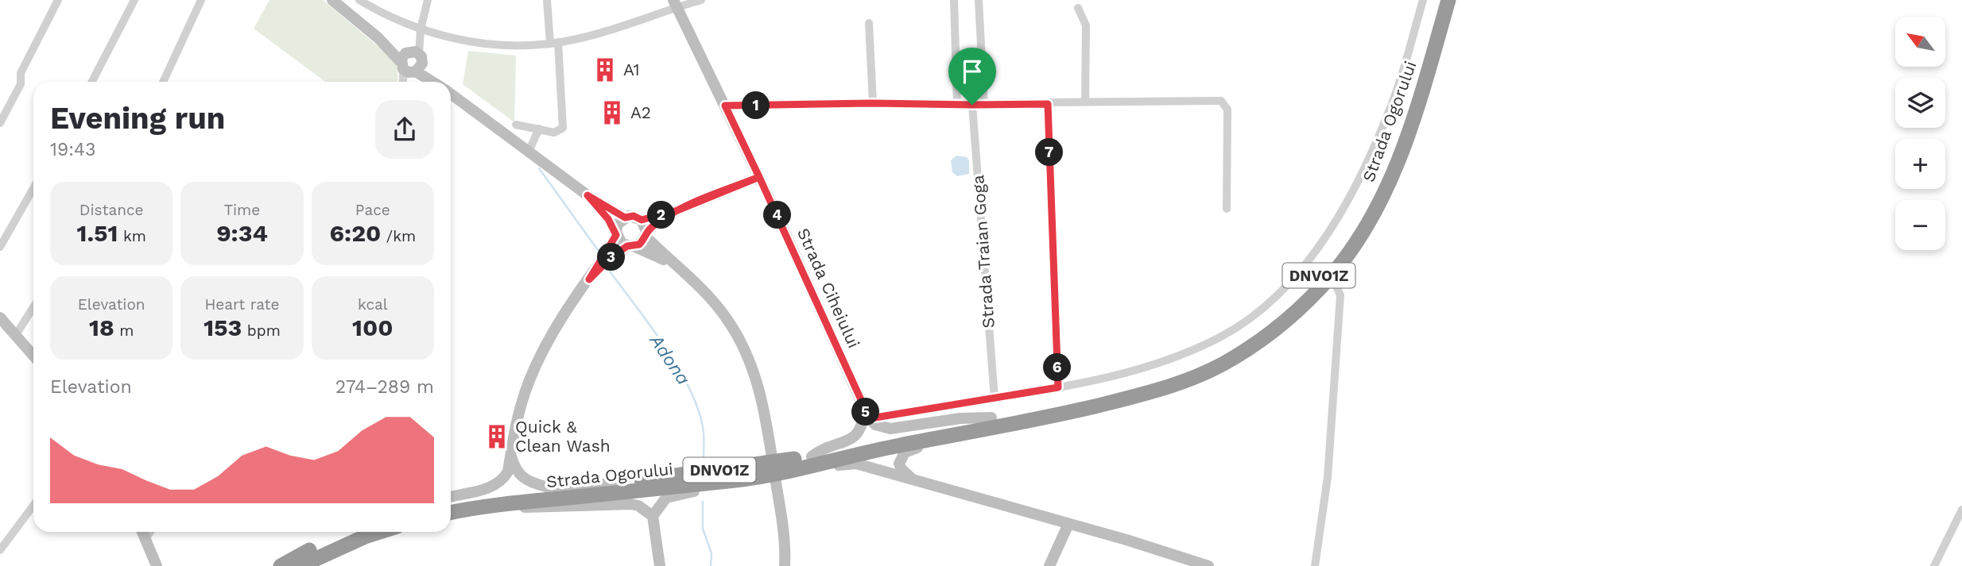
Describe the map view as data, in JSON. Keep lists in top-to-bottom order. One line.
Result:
{"streets":{"highway":["Strada Ogorului","DNVO1Z"],"street":["Strada Traian Goga","Strada Ciheiului"]},"crossings":[["Strada Ogorului","Strada Ciheiului"]],"water":["Adona"],"places":{"building":["A1","A2","Quick & Clean Wash"]},"north":"top left","page":{"map_buttons":["+","−"],"heading":["Evening run","19:43"],"pins":["1","7","2","4","3","6","5"],"stats":[["Distance","1.51 km"],["Time","9:34"],["Pace","6:20 /km"],["Elevation","18 m"],["Heart rate","153 bpm"],["kcal","100"]],"chart":["Elevation","274–289 m"]}}
